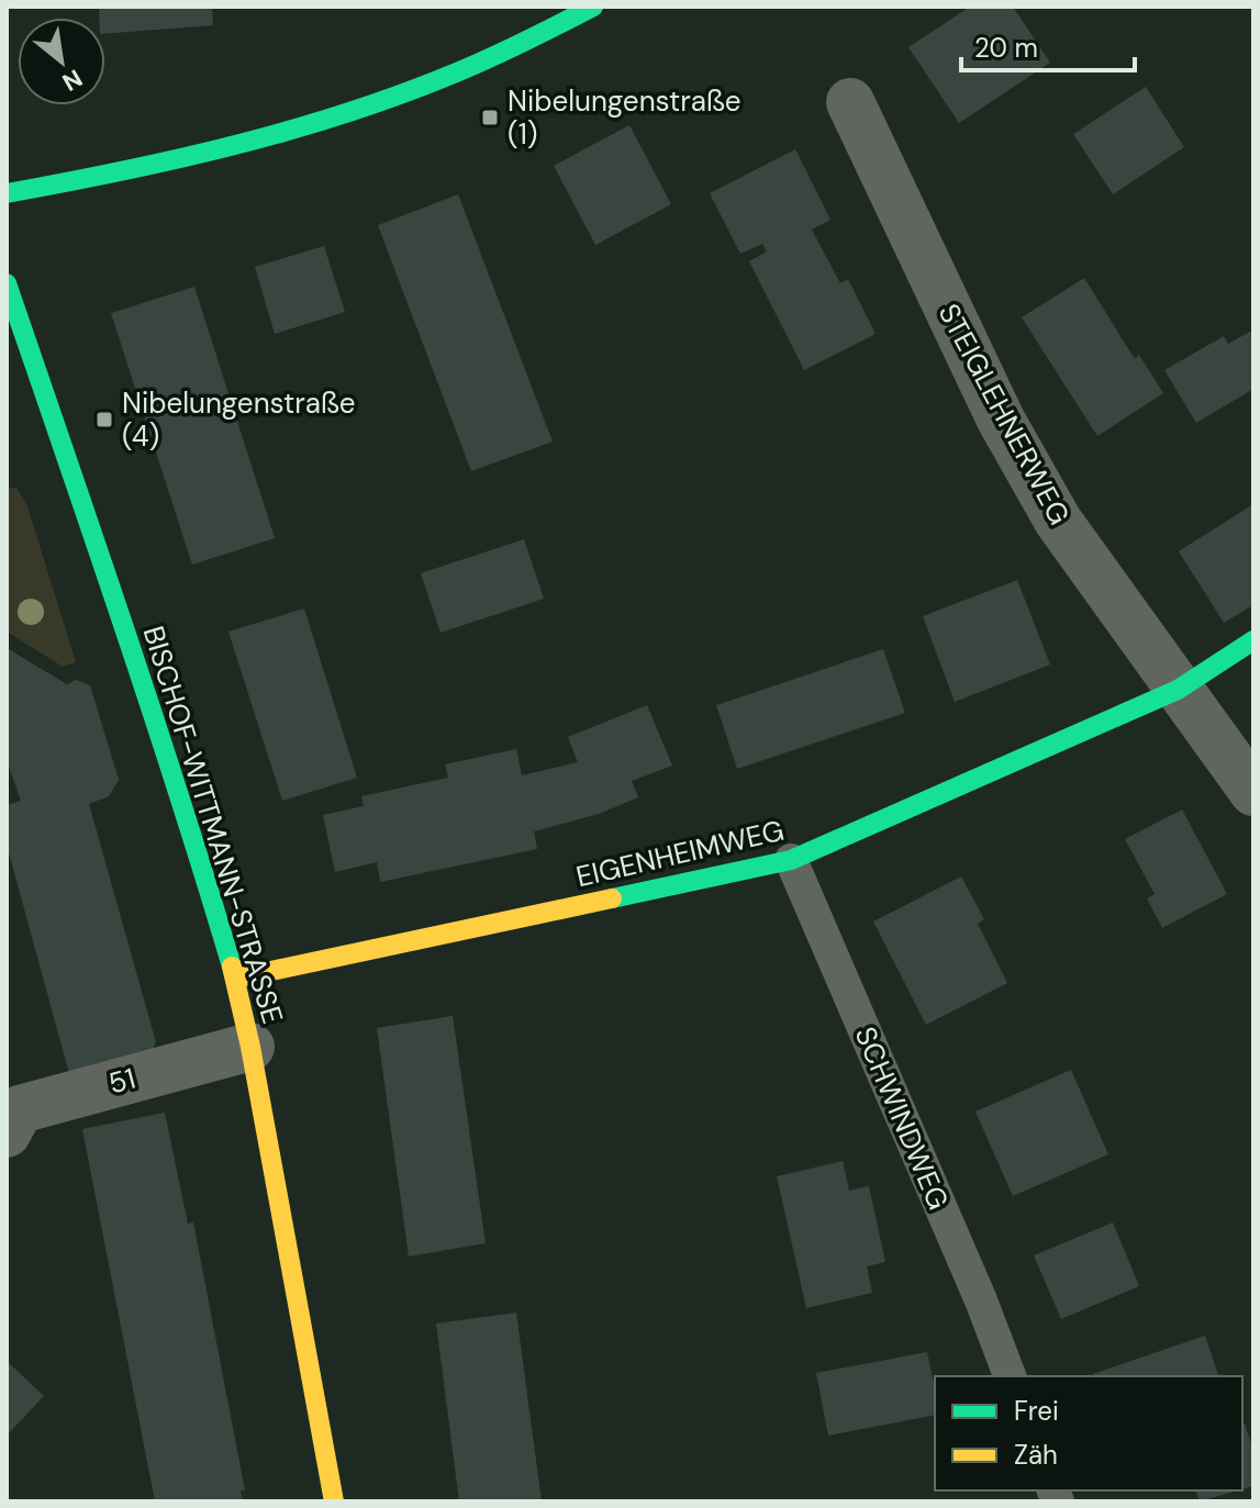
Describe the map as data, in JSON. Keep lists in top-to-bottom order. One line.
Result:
{"streets":{"street":["STEIGLEHNERWEG","BISCHOF-WITTMANN-STRASSE","EIGENHEIMWEG","51"],"lane":["SCHWINDWEG"]},"crossings":[["STEIGLEHNERWEG","EIGENHEIMWEG"],["BISCHOF-WITTMANN-STRASSE","EIGENHEIMWEG"],["BISCHOF-WITTMANN-STRASSE","51"],["EIGENHEIMWEG","SCHWINDWEG"]],"places":{"transit":["Nibelungenstraße (1)","Nibelungenstraße (4)"]},"legend":["Frei","Zäh"],"scale_bar":"20 m","north":"bottom right"}
